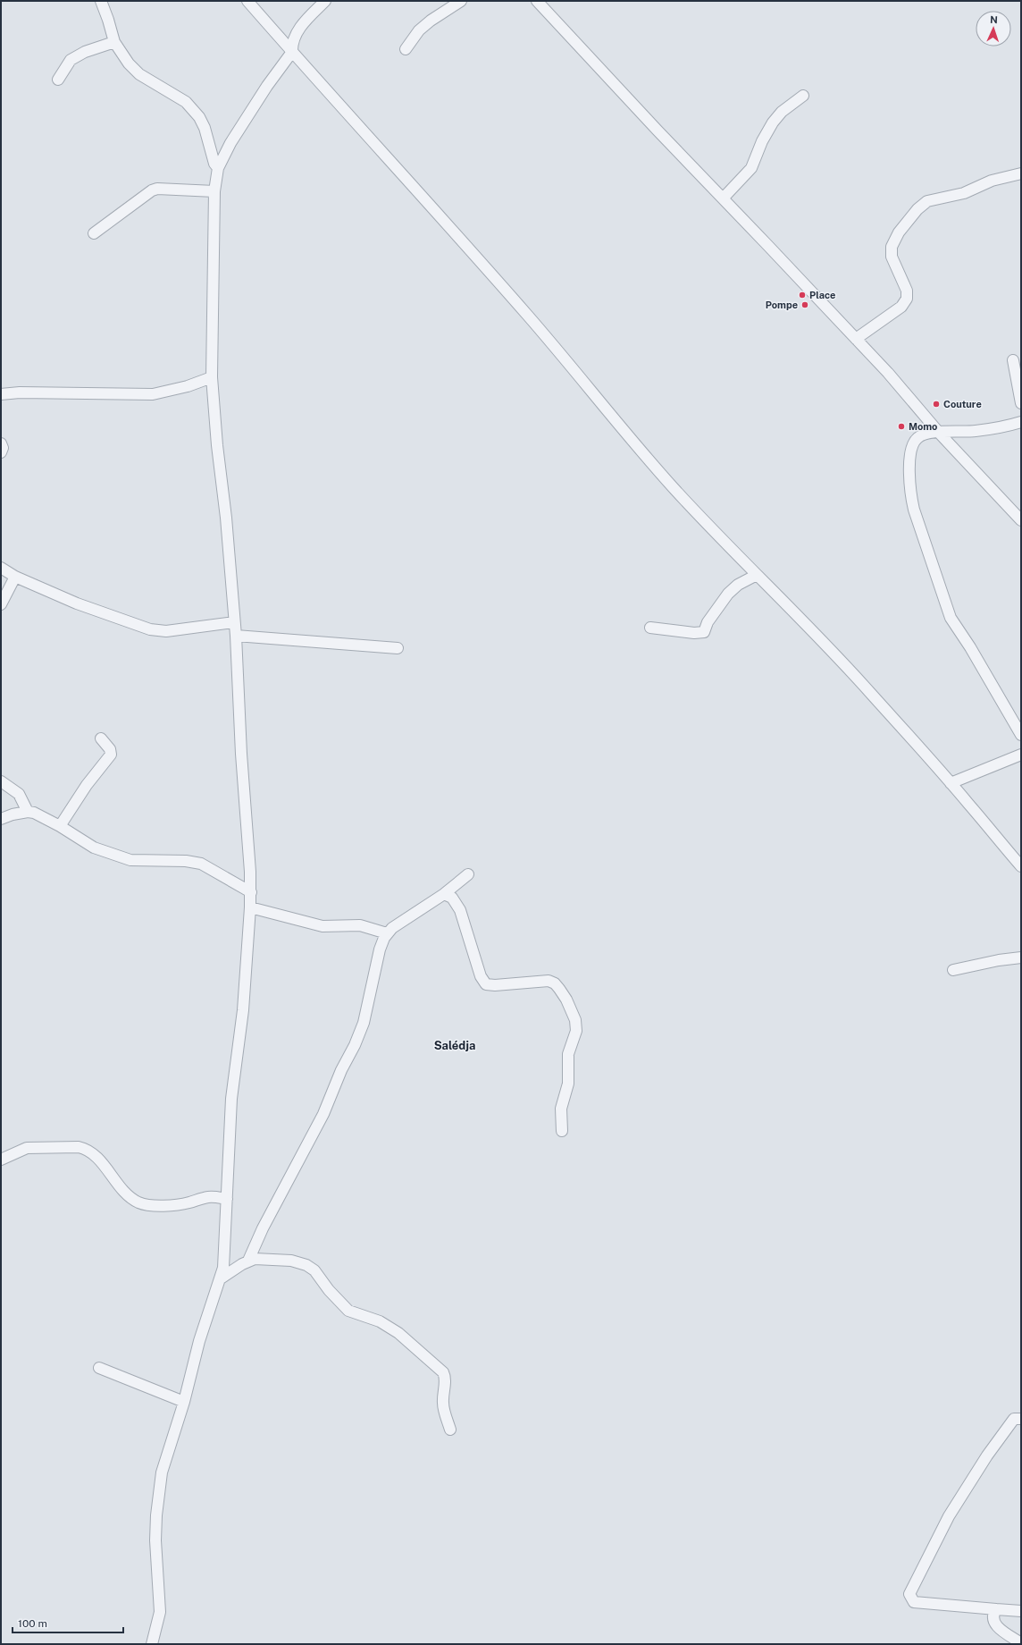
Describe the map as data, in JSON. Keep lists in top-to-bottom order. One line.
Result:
{"districts":["Salédja"],"places":["Place","Pompe","Couture","Momo"],"scale_bar":"100 m","north":"top"}
